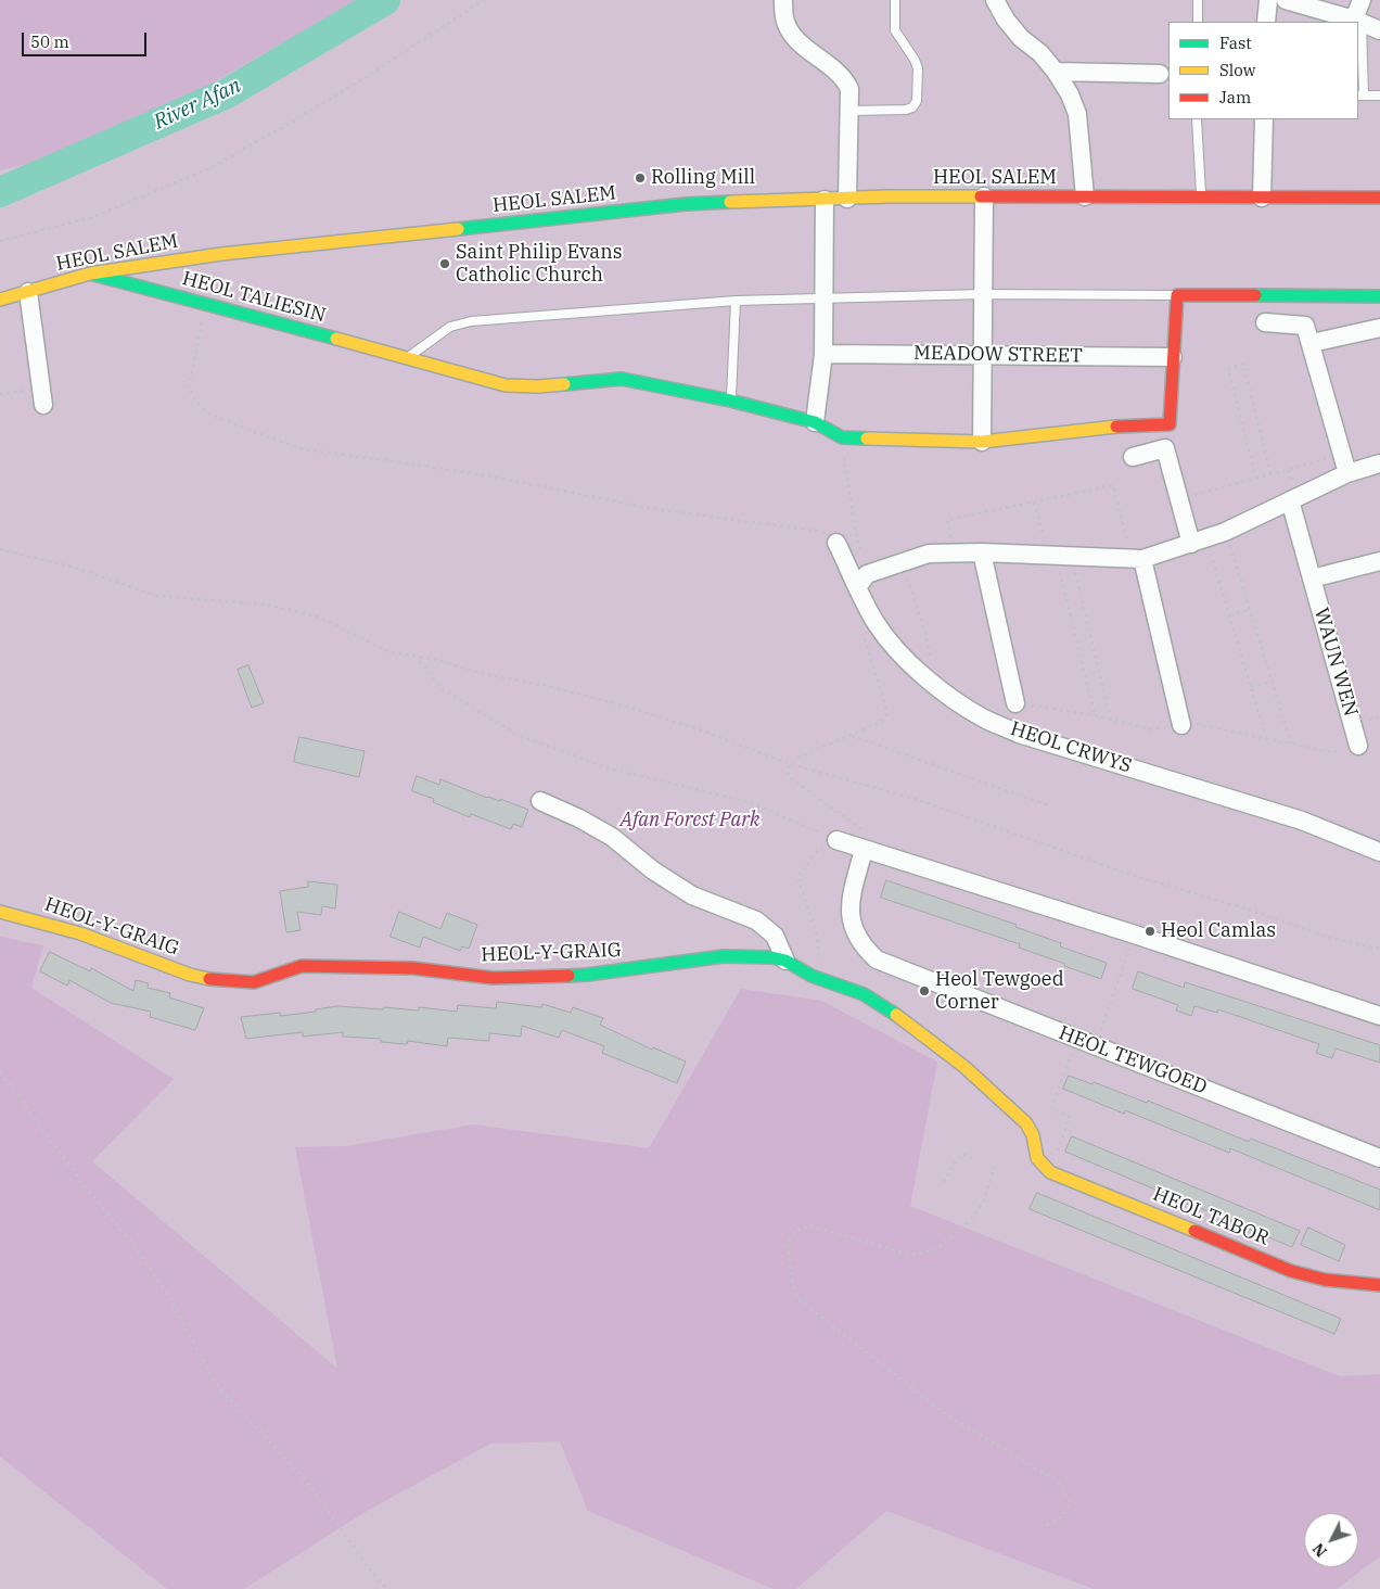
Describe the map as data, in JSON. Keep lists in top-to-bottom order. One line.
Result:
{"streets":{"street":["HEOL SALEM","HEOL TALIESIN","MEADOW STREET","WAUN WEN","HEOL CRWYS","HEOL-Y-GRAIG","HEOL TEWGOED","HEOL TABOR"]},"crossings":[["HEOL SALEM","HEOL TALIESIN"],["HEOL-Y-GRAIG","HEOL TABOR"]],"water":["River Afan"],"parks":["Afan Forest Park"],"places":["Rolling Mill","Saint Philip Evans Catholic Church","Heol Camlas","Heol Tewgoed Corner"],"legend":["Fast","Slow","Jam"],"scale_bar":"50 m","north":"bottom left"}
